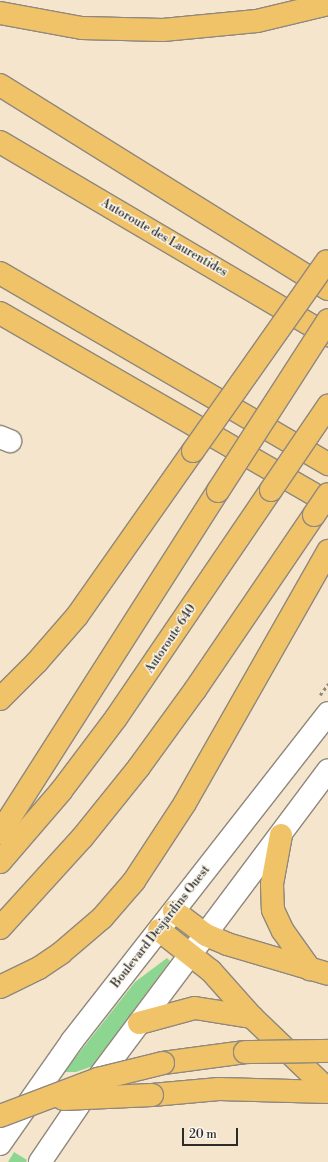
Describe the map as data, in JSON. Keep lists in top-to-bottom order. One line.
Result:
{"streets":{"highway":["Autoroute des Laurentides","Autoroute 640"],"street":["Boulevard Desjardins Ouest"]},"scale_bar":"20 m"}
